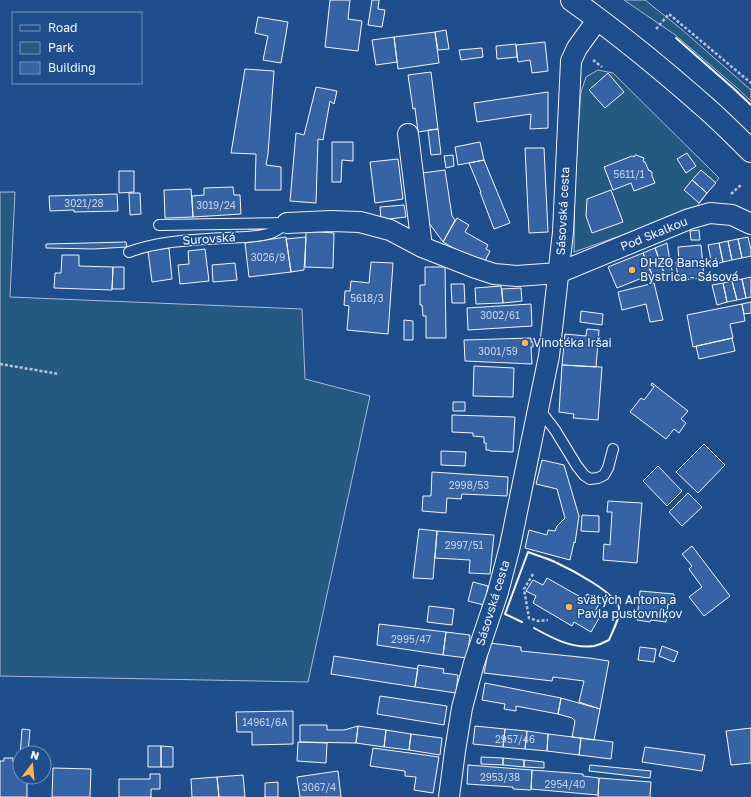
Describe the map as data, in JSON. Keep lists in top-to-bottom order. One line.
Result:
{"streets":{"street":["Sásovská cesta","Pod Skalkou","Surovská"]},"crossings":[["Sásovská cesta","Pod Skalkou"],["Sásovská cesta","Surovská"],["Pod Skalkou","Surovská"]],"places":["DHZO Banská Bystrica - Sásová","Vinotéka Iršai","svätých Antona a Pavla pustovníkov"],"house_numbers":["5611/1","3021/28","3019/24","3026/9","5618/3","3002/61","3001/59","2998/53","2997/51","2995/47","14961/6A","2957/46","2953/38","2954/40","3067/4"],"legend":["Road","Park","Building"],"north":"top"}
